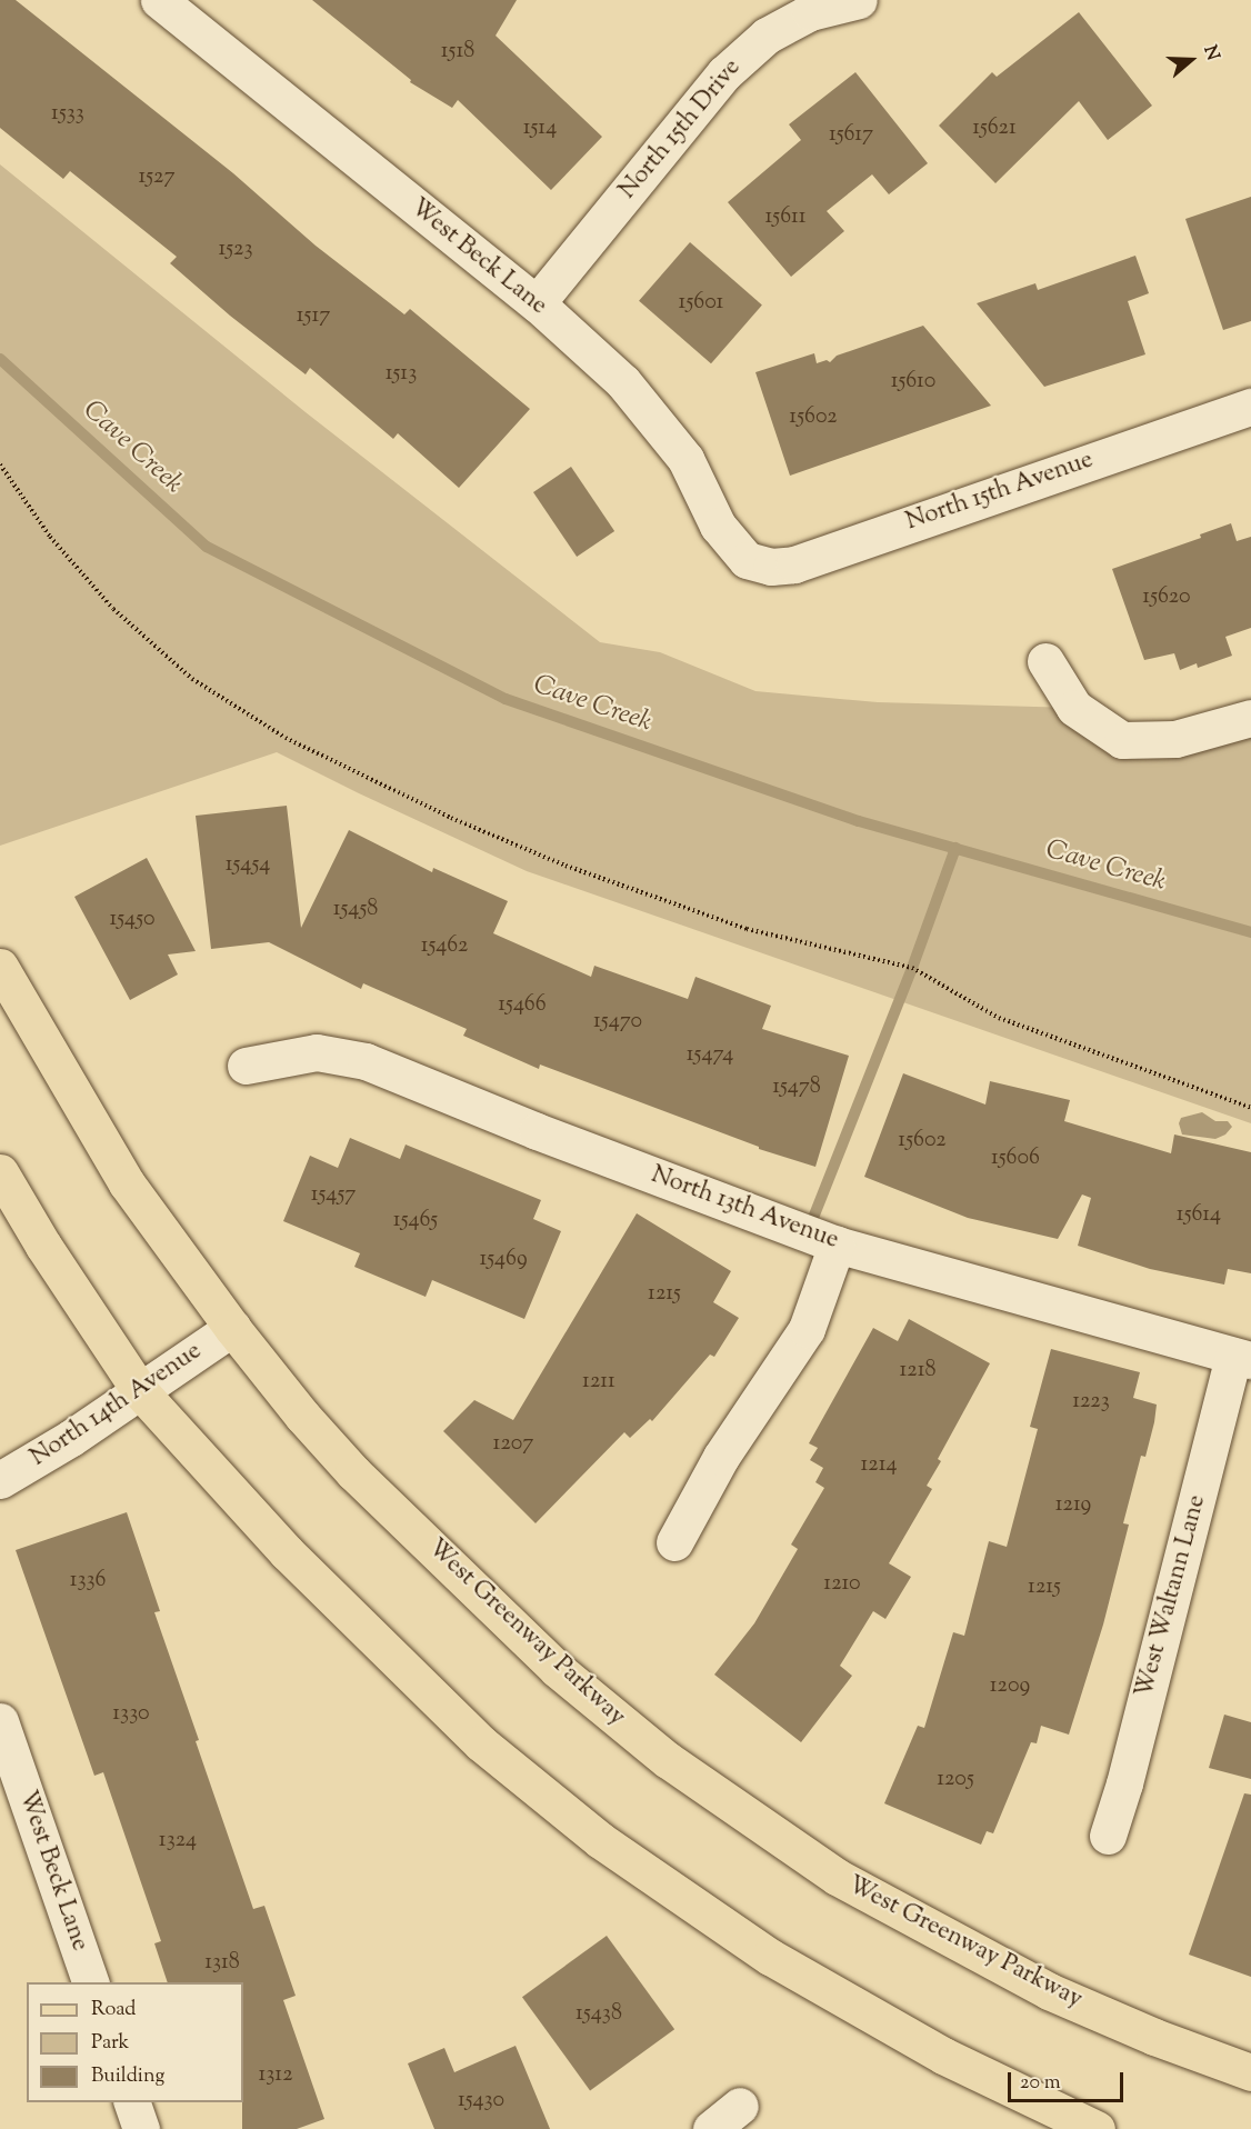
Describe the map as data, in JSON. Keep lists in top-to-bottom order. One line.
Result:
{"streets":{"main road":["West Greenway Parkway"],"street":["North 15th Drive","West Beck Lane","North 15th Avenue","North 13th Avenue","North 14th Avenue","West Waltann Lane"]},"crossings":[["North 15th Drive","West Beck Lane"],["West Beck Lane","North 15th Avenue"],["North 13th Avenue","West Waltann Lane"],["North 14th Avenue","West Greenway Parkway"]],"water":["Cave Creek"],"house_numbers":["1518","1533","1514","15621","15617","1527","15611","1523","15601","1517","1513","15610","15602","15620","15454","15458","15450","15462","15466","15470","15474","15478","15602","15606","15457","15614","15465","15469","1215","1218","1211","1223","1207","1214","1219","1336","1210","1215","1209","1330","1205","1324","1318","15438","1312","15430"],"legend":["Road","Park","Building"],"scale_bar":"20 m","north":"right"}
